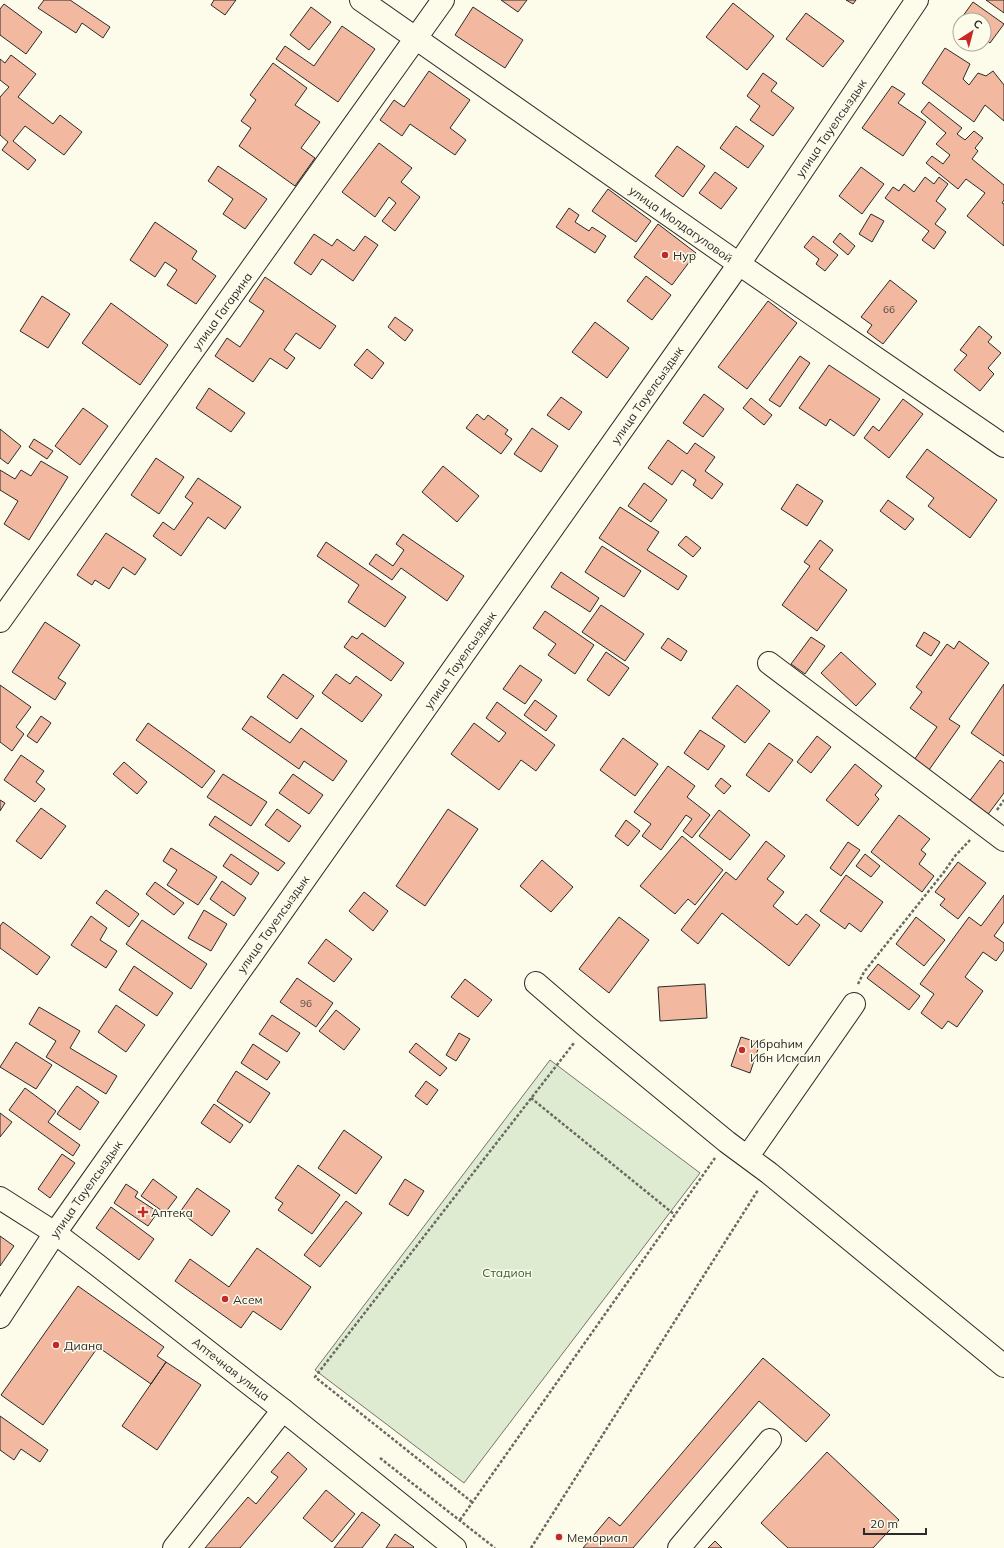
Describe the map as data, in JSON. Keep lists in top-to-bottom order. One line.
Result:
{"streets":{"street":["улица Тауелсыздык","улица Молдагуловой","улица Гагарина","Аптечная улица"]},"crossings":[["улица Тауелсыздык","улица Молдагуловой"],["улица Тауелсыздык","Аптечная улица"],["улица Молдагуловой","улица Гагарина"]],"parks":["Стадион"],"places":{"other":["Нур","Ибраһим Ибн Исмаил","Асем","Диана","Мемориал"],"health":["Аптека"]},"house_numbers":["66","96"],"scale_bar":"20 m","north":"top right"}
